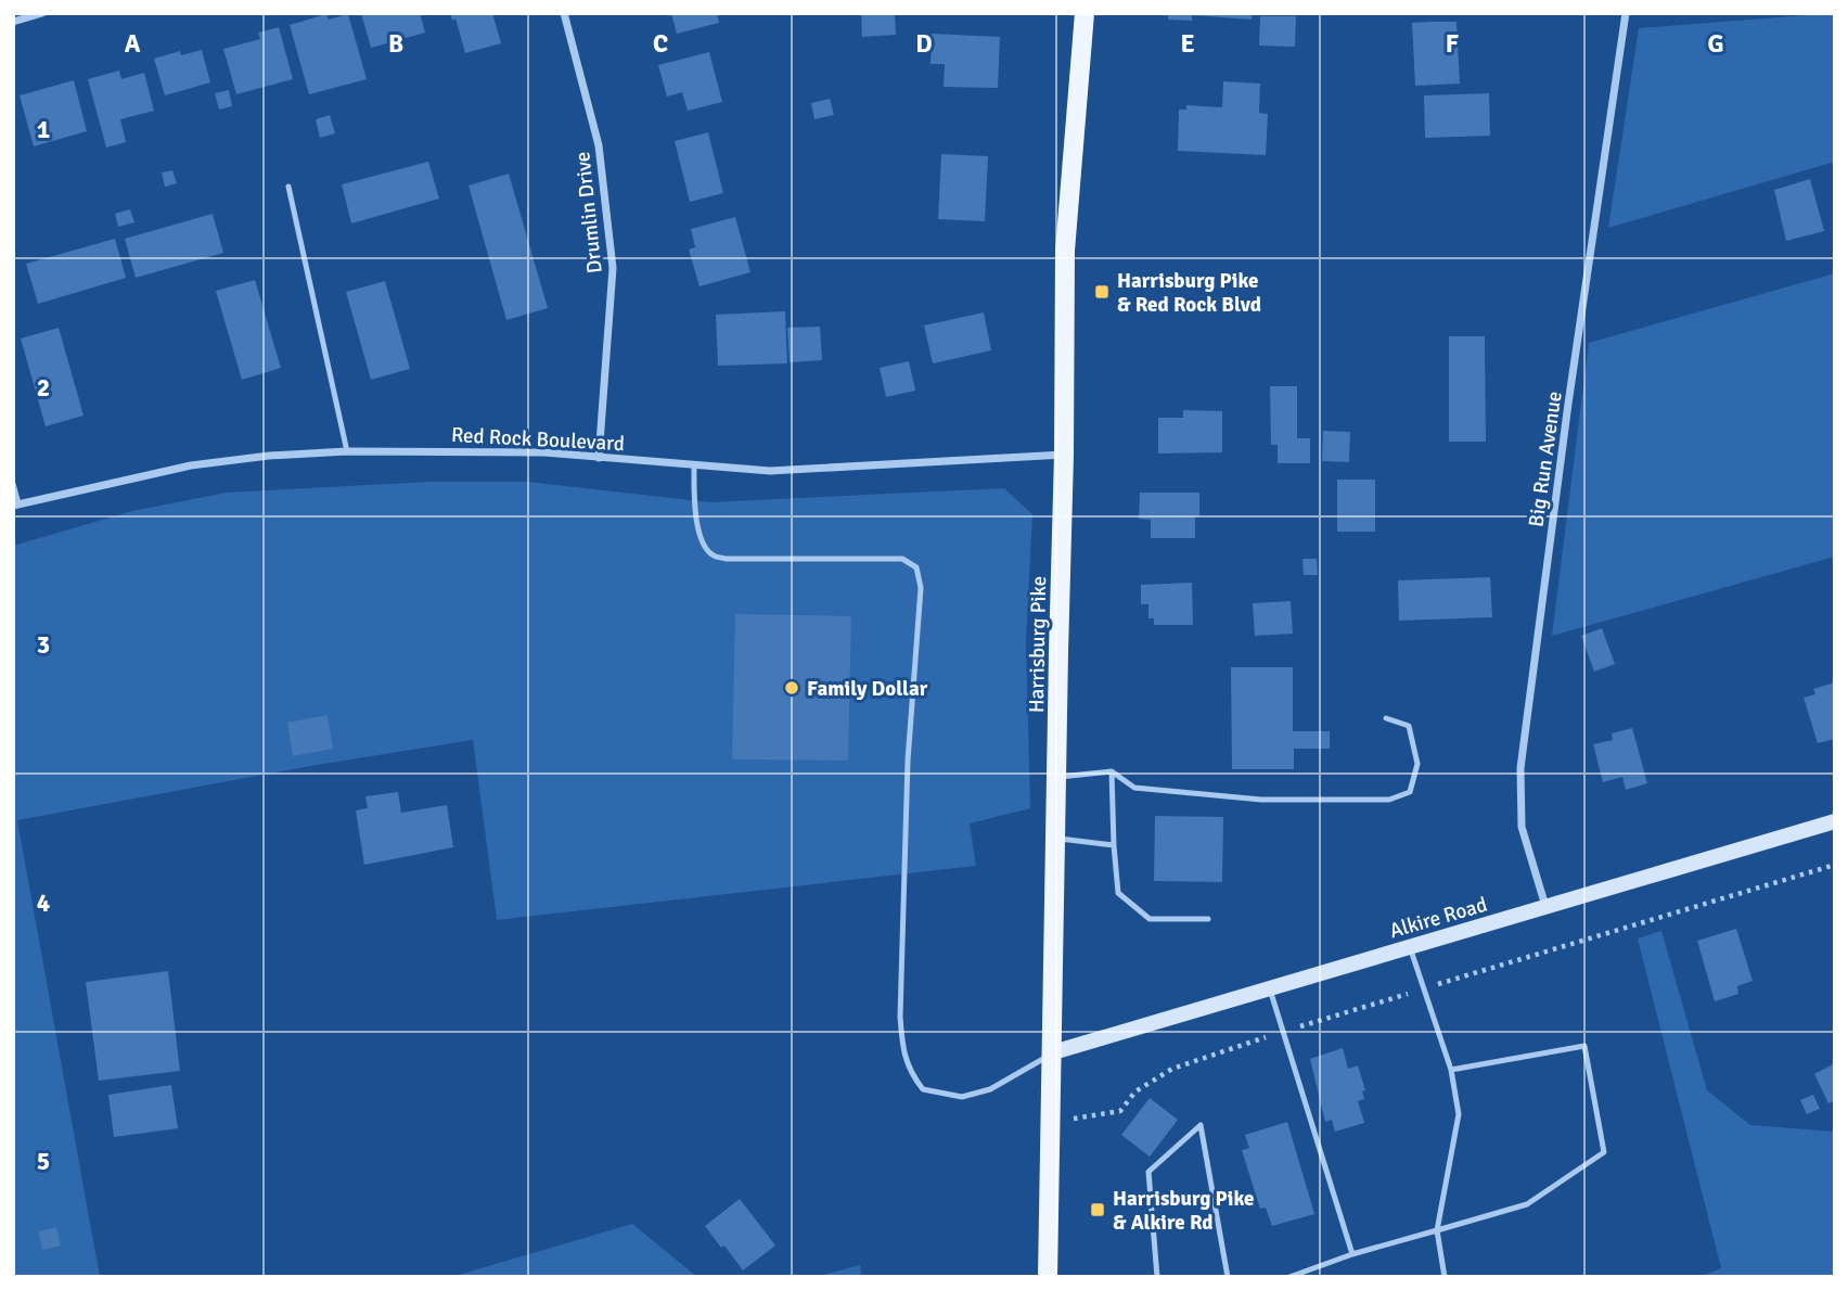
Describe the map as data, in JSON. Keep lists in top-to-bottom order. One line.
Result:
{"streets":{"main road":["Harrisburg Pike","Alkire Road"],"street":["Drumlin Drive","Red Rock Boulevard","Big Run Avenue"]},"crossings":[["Drumlin Drive","Red Rock Boulevard"],["Red Rock Boulevard","Harrisburg Pike"],["Big Run Avenue","Alkire Road"],["Harrisburg Pike","Alkire Road"]],"places":{"transit":["Harrisburg Pike & Red Rock Blvd","Harrisburg Pike & Alkire Rd"],"other":["Family Dollar"]},"grid":{"columns":["A","B","C","D","E","F","G"],"rows":["1","2","3","4","5"]}}
